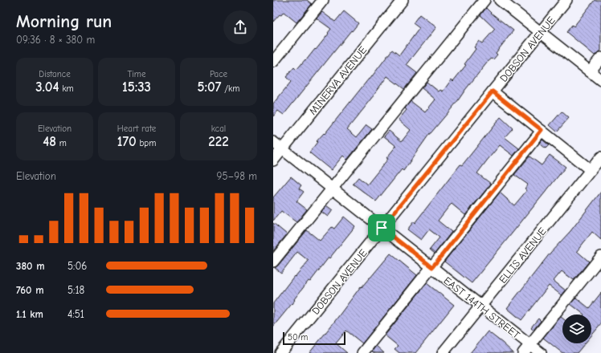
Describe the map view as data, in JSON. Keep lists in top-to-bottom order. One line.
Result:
{"streets":{"street":["DOBSON AVENUE","MINERVA AVENUE","ELLIS AVENUE","EAST 144TH STREET"]},"crossings":[["DOBSON AVENUE","EAST 144TH STREET"],["MINERVA AVENUE","EAST 144TH STREET"],["ELLIS AVENUE","EAST 144TH STREET"]],"scale_bar":"50 m","page":{"heading":["Morning run","09:36 · 8 × 380 m"],"stats":[["Distance","3.04 km"],["Time","15:33"],["Pace","5:07 /km"],["Elevation","48 m"],["Heart rate","170 bpm"],["kcal","222"]],"chart":["Elevation","95–98 m"],"list":[{"name":"380 m","note":"5:06"},{"name":"760 m","note":"5:18"},{"name":"1.1 km","note":"4:51"}],"scale":"50 m"}}
